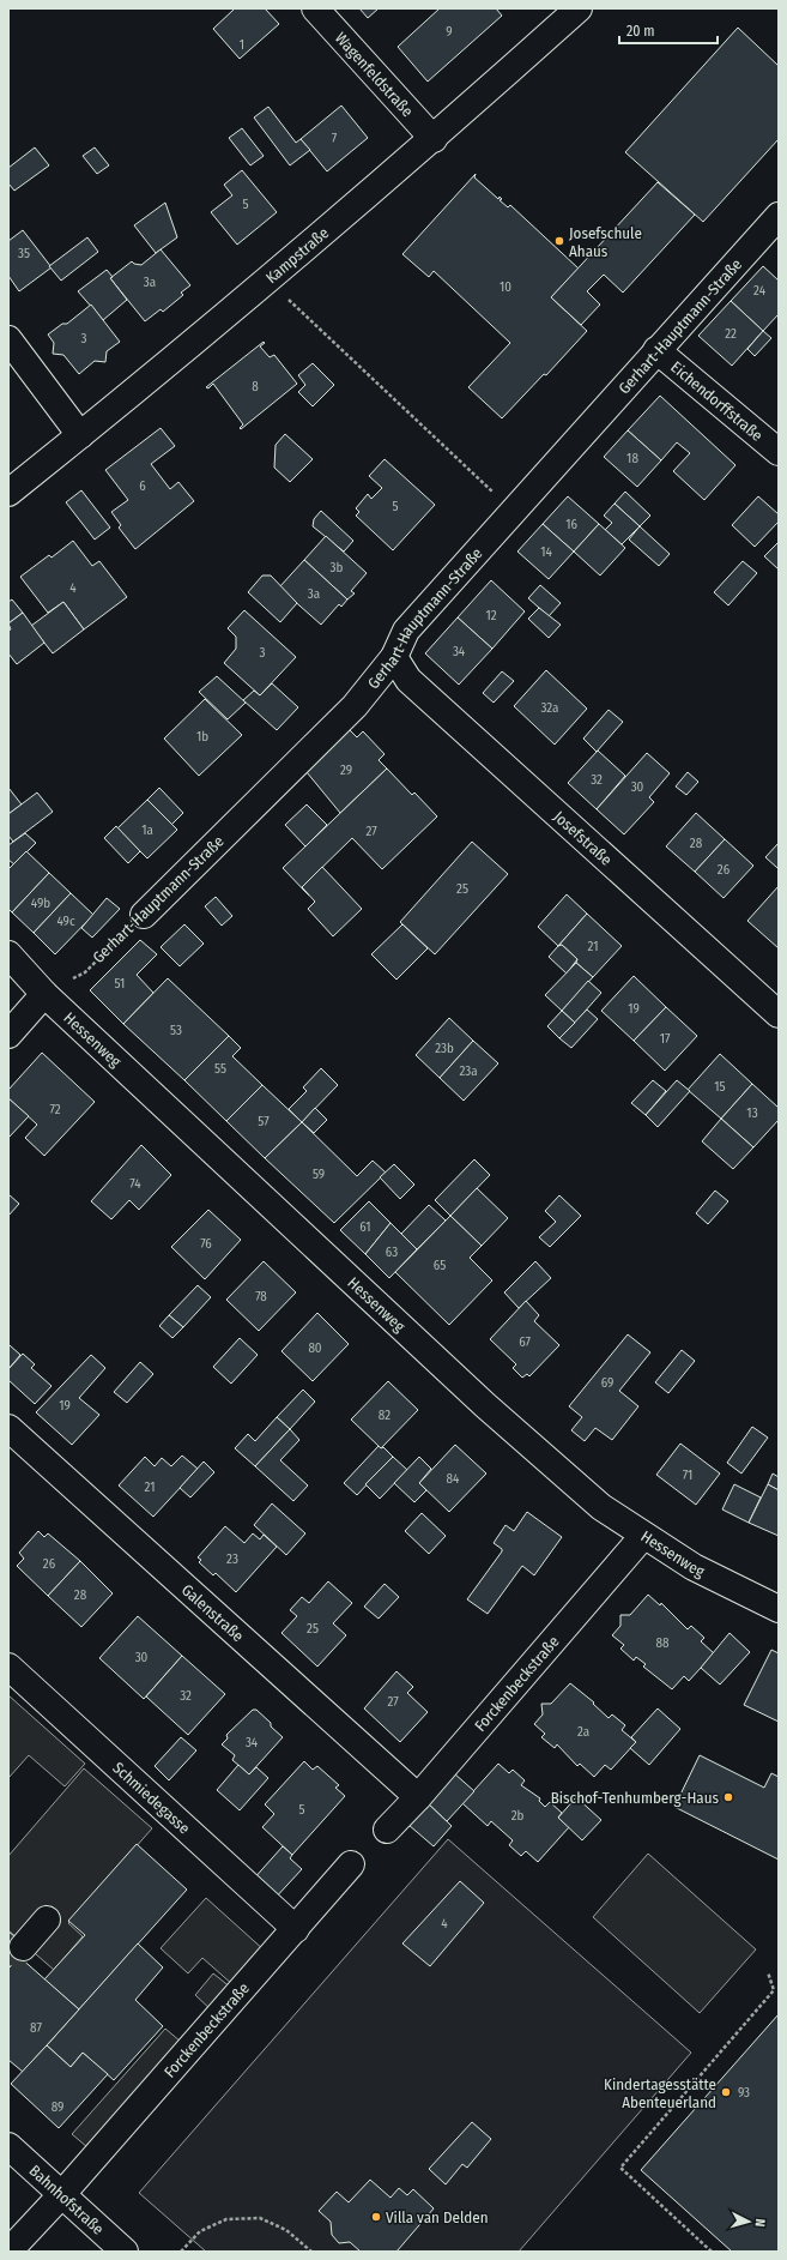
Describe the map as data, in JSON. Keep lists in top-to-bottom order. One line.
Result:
{"streets":{"street":["Wagenfeldstraße","Kampstraße","Gerhart-Hauptmann-Straße","Eichendorffstraße","Josefstraße","Hessenweg","Galenstraße","Forckenbeckstraße","Schmiedegasse","Bahnhofstraße"]},"crossings":[["Wagenfeldstraße","Kampstraße"],["Gerhart-Hauptmann-Straße","Eichendorffstraße"],["Gerhart-Hauptmann-Straße","Josefstraße"],["Gerhart-Hauptmann-Straße","Hessenweg"],["Hessenweg","Forckenbeckstraße"],["Galenstraße","Forckenbeckstraße"],["Forckenbeckstraße","Schmiedegasse"],["Forckenbeckstraße","Bahnhofstraße"]],"places":["Josefschule Ahaus","Bischof-Tenhumberg-Haus","Kindertagesstätte Abenteuerland","Villa van Delden"],"house_numbers":["9","1","7","5","35","3a","10","24","22","3","8","18","6","5","16","14","3b","4","3a","12","34","3","32a","1b","29","32","30","1a","27","28","26","25","49b","49c","21","51","19","53","17","23b","55","23a","15","72","13","57","59","74","61","76","63","65","78","67","80","69","19","82","71","84","21","23","26","28","25","88","30","32","27","2a","34","5","2b","4","87","93","89"],"scale_bar":"20 m","north":"right"}
